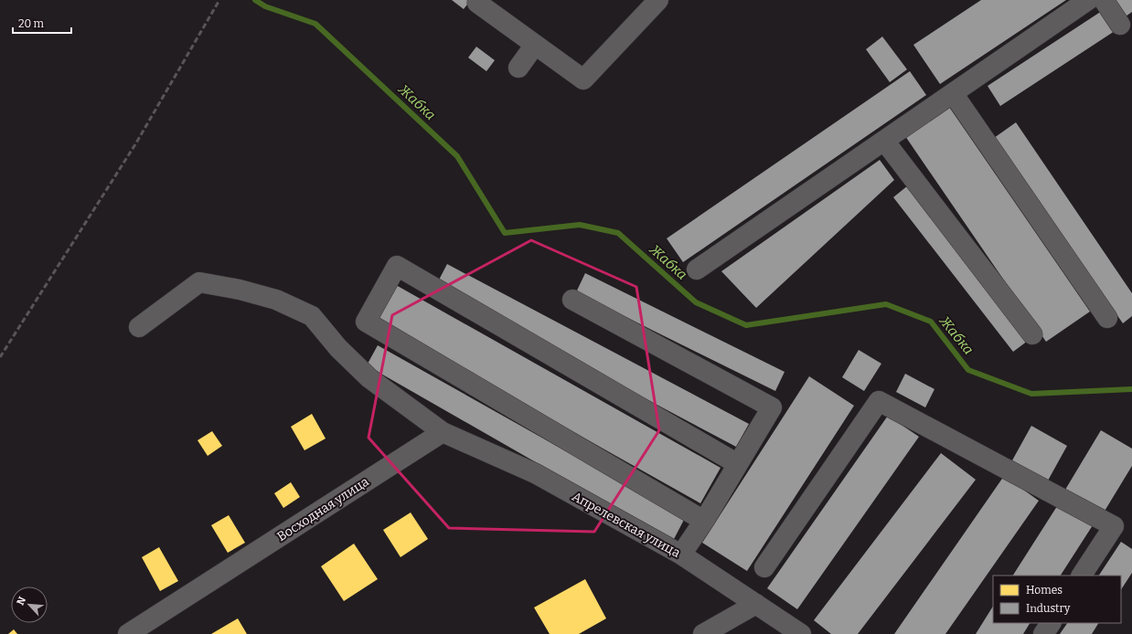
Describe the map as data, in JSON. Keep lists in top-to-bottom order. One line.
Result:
{"streets":{"street":["Восходная улица","Апрелевская улица"]},"crossings":[["Восходная улица","Апрелевская улица"]],"water":["Жабка"],"legend":["Homes","Industry"],"scale_bar":"20 m","north":"top left"}
